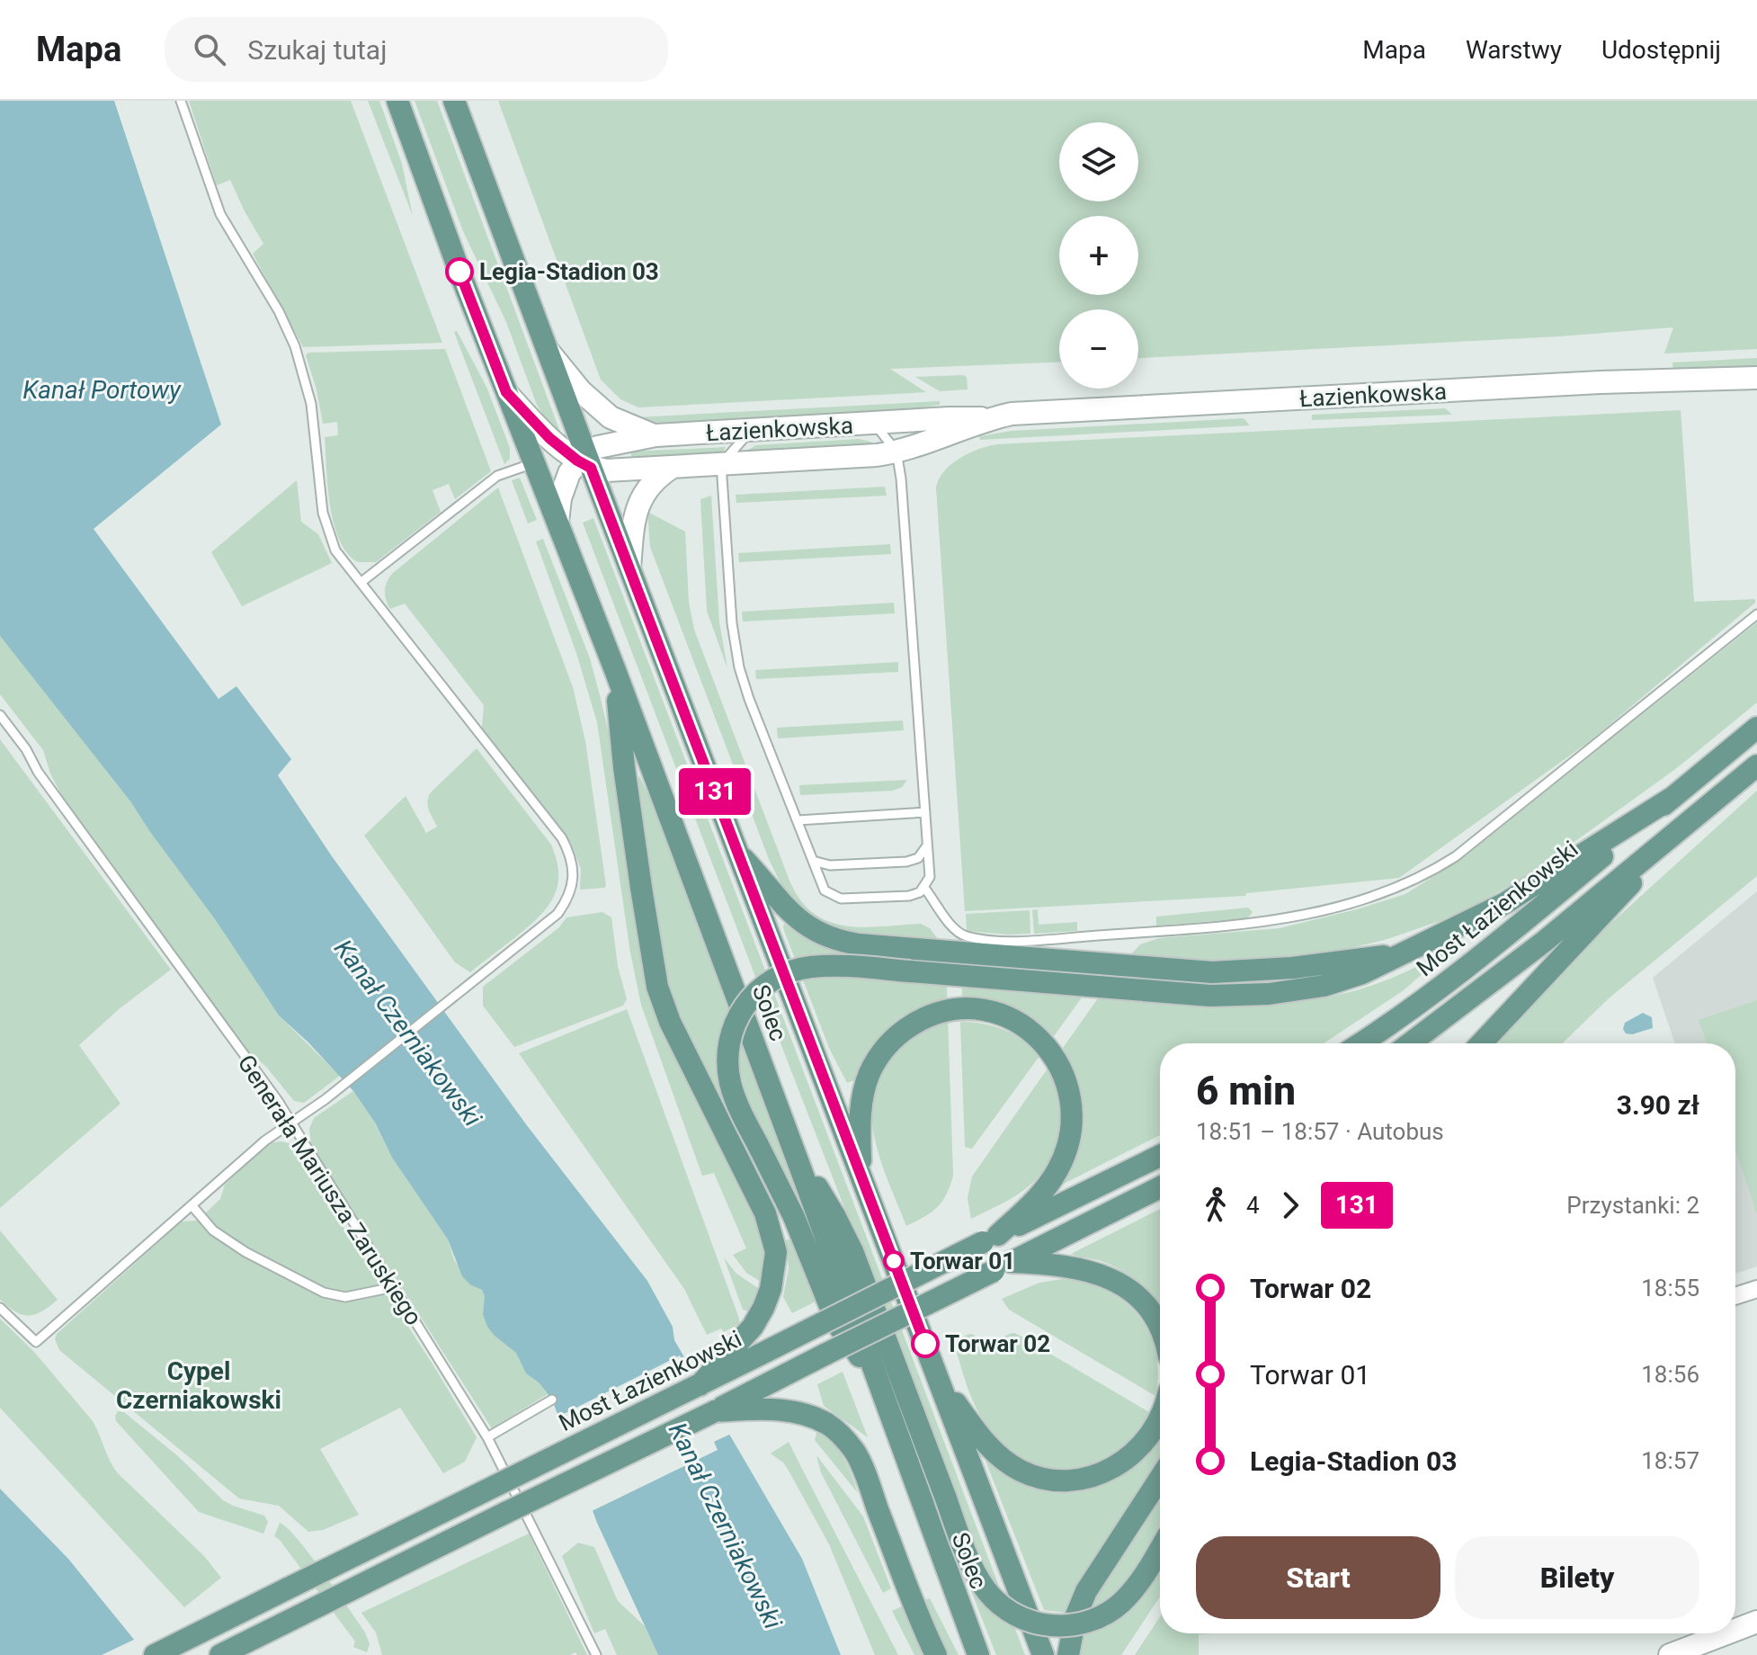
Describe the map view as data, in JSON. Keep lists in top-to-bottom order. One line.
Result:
{"streets":{"main road":["Most Łazienkowski","Solec"],"street":["Łazienkowska"],"lane":["Generała Mariusza Zaruskiego"]},"crossings":[["Łazienkowska","Solec"]],"districts":["Cypel Czerniakowski"],"water":["Kanał Portowy","Kanał Czerniakowski"],"places":["Legia-Stadion 03","Torwar 01","Torwar 02"],"lines":["bus line 131"],"page":{"header":"Mapa","search":"Szukaj tutaj","nav":["Mapa","Warstwy","Udostępnij"],"on_map":"131","map_buttons":["+","−"],"heading":["6 min","18:51 – 18:57 · Autobus","3.90 zł"],"legs":["4","131","Przystanki: 2"],"list":[{"name":"Torwar 02","value":"18:55"},{"name":"Torwar 01","value":"18:56"},{"name":"Legia-Stadion 03","value":"18:57"}],"buttons":["Start","Bilety"]}}
